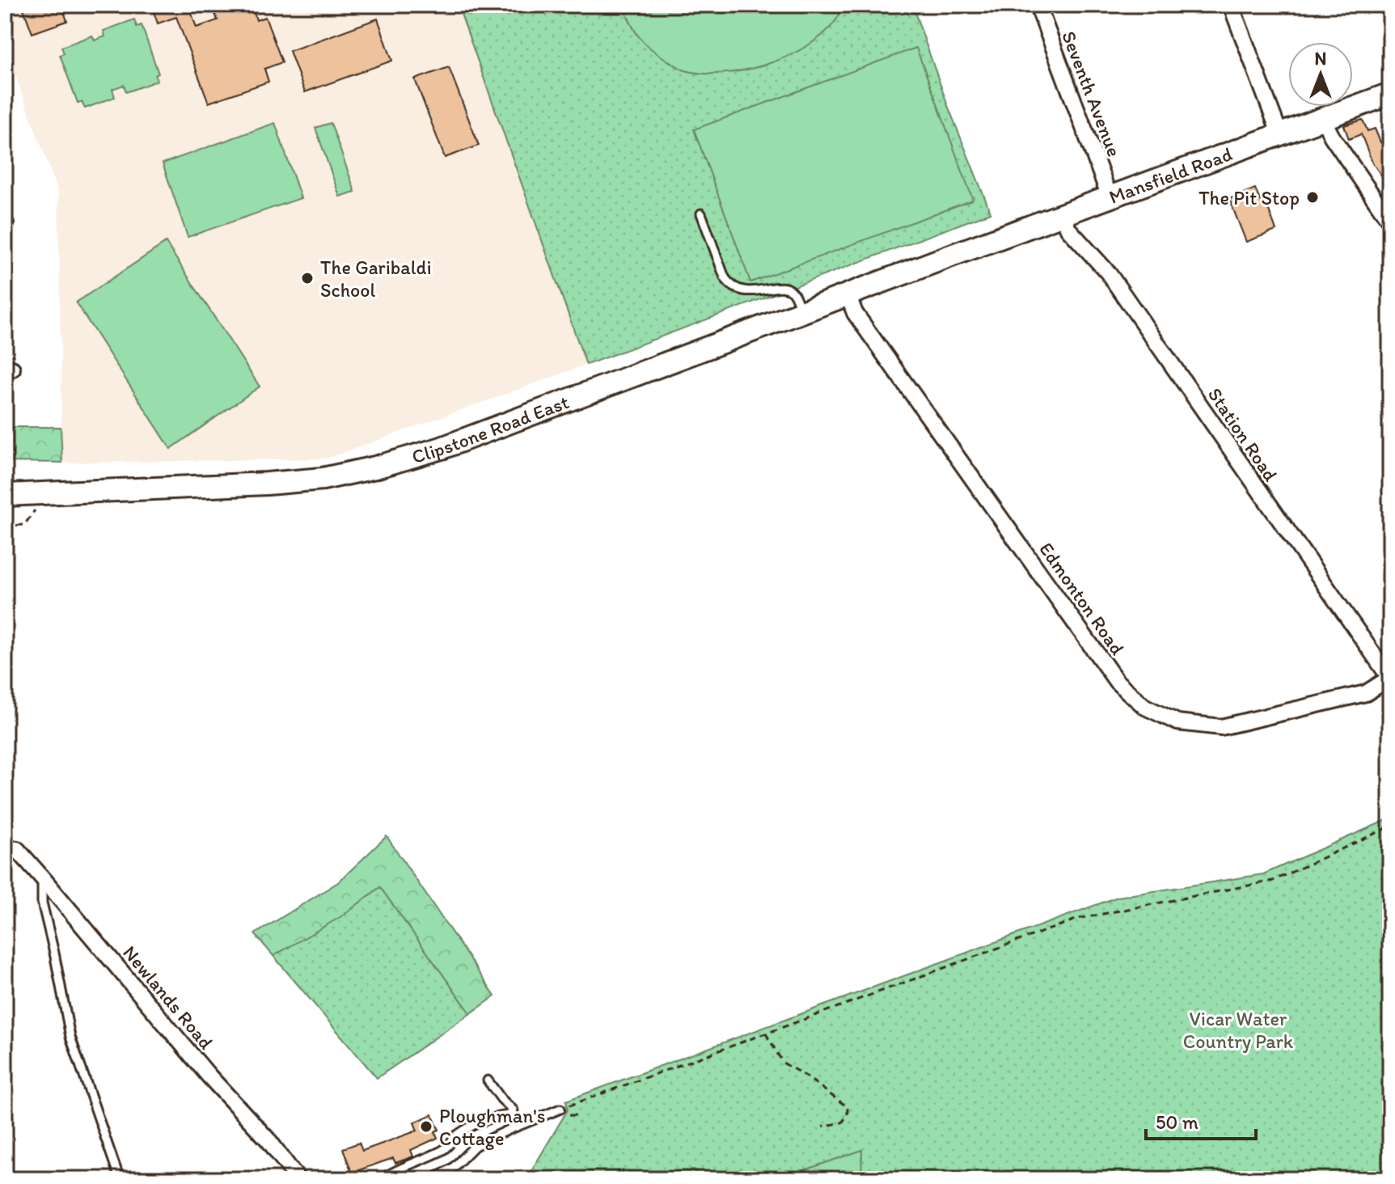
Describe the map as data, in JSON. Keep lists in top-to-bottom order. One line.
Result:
{"streets":{"main road":["Mansfield Road","Clipstone Road East"],"street":["Seventh Avenue","Station Road","Edmonton Road","Newlands Road"]},"crossings":[["Seventh Avenue","Mansfield Road"],["Mansfield Road","Clipstone Road East"],["Mansfield Road","Station Road"],["Clipstone Road East","Edmonton Road"],["Station Road","Edmonton Road"]],"parks":["Vicar Water Country Park"],"places":["The Pit Stop","The Garibaldi School","Ploughman's Cottage"],"scale_bar":"50 m","north":"top"}
